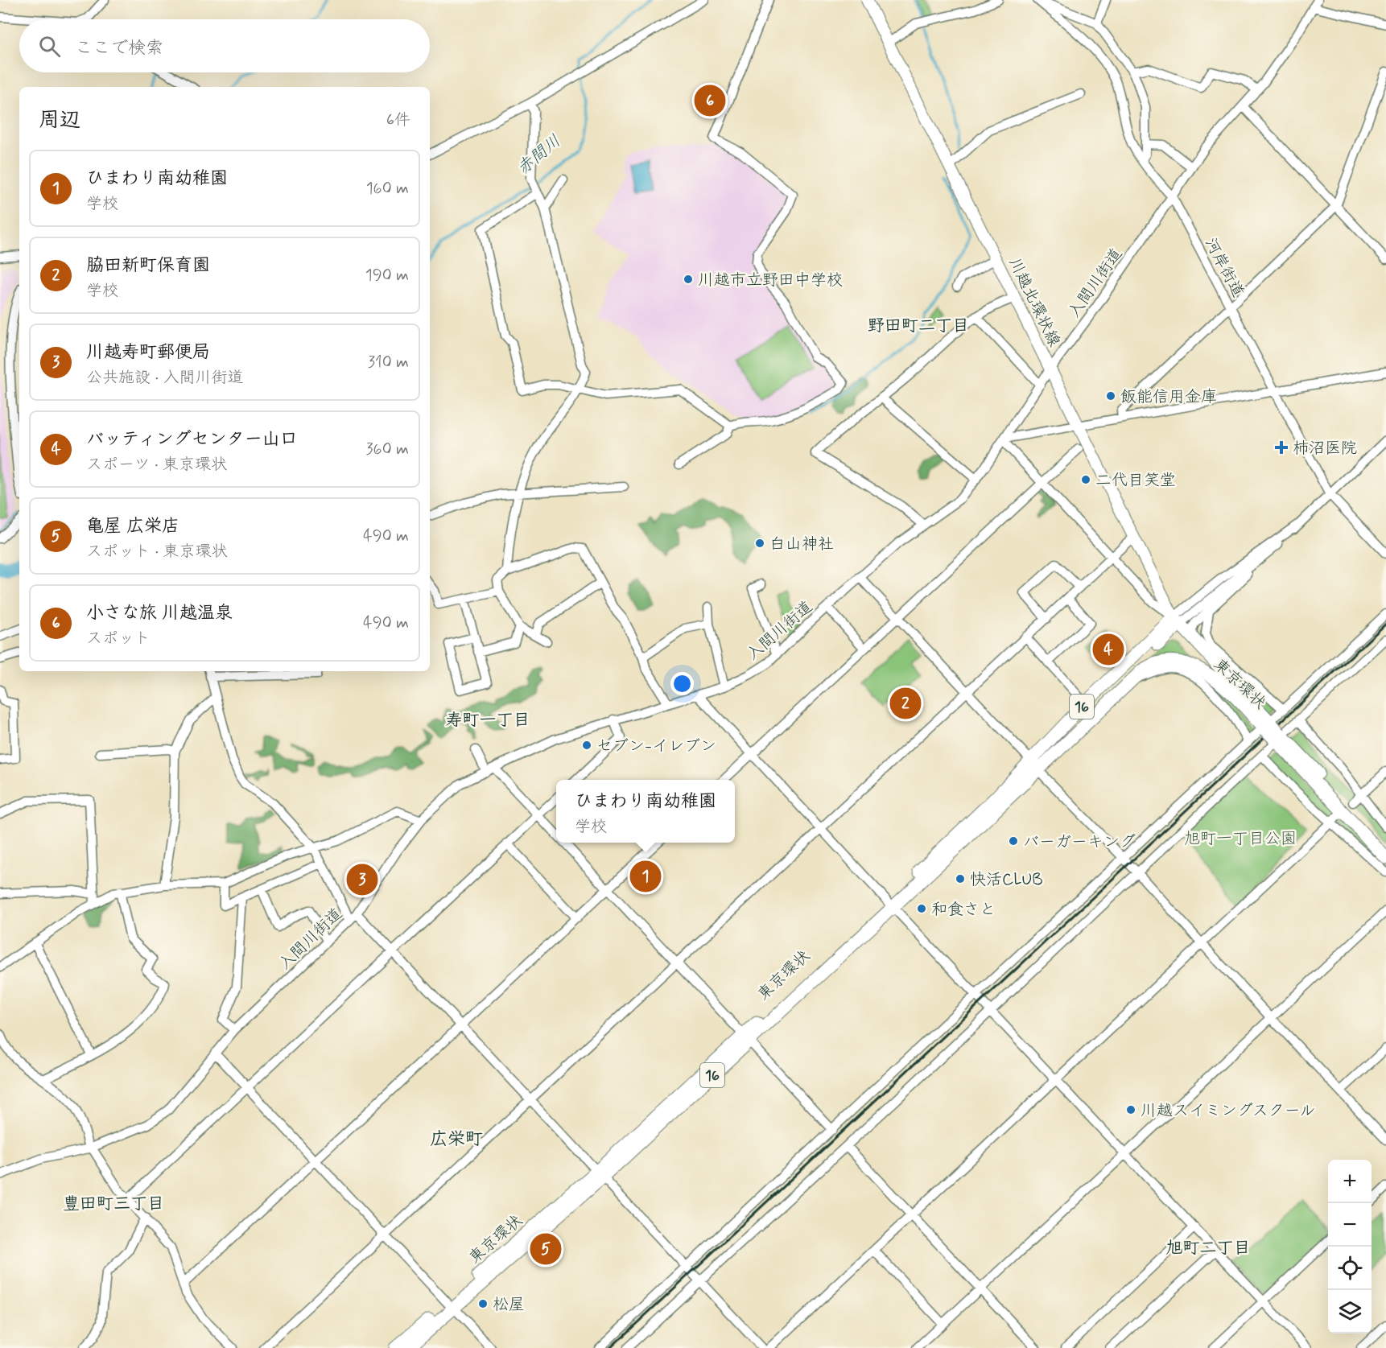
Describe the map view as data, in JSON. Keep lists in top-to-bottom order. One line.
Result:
{"streets":{"highway":["東京環状","16"],"main road":["川越北環状線"],"street":["河岸街道","入間川街道"]},"crossings":[["河岸街道","入間川街道"],["入間川街道","川越北環状線"],["川越北環状線","東京環状"]],"districts":["野田町二丁目","寿町一丁目","広栄町","豊田町三丁目","旭町二丁目"],"water":["赤間川"],"parks":["旭町一丁目公園"],"places":{"other":["川越市立野田中学校","飯能信用金庫","二代目笑堂","白山神社","セブン-イレブン","バーガーキング","快活CLUB","和食さと","川越スイミングスクール","松屋"],"health":["柿沼医院"]},"page":{"search":"ここで検索","pins":["6","4","2","1","3","5"],"heading":["周辺","6件"],"list":[{"mark":"1","name":"ひまわり南幼稚園","note":"学校","value":"160 m"},{"mark":"2","name":"脇田新町保育園","note":"学校","value":"190 m"},{"mark":"3","name":"川越寿町郵便局","note":"公共施設 · 入間川街道","value":"310 m"},{"mark":"4","name":"バッティングセンター山口","note":"スポーツ · 東京環状","value":"360 m"},{"mark":"5","name":"亀屋 広栄店","note":"スポット · 東京環状","value":"490 m"},{"mark":"6","name":"小さな旅 川越温泉","note":"スポット","value":"490 m"}],"popup":["ひまわり南幼稚園","学校"],"map_buttons":["+","−"]}}
